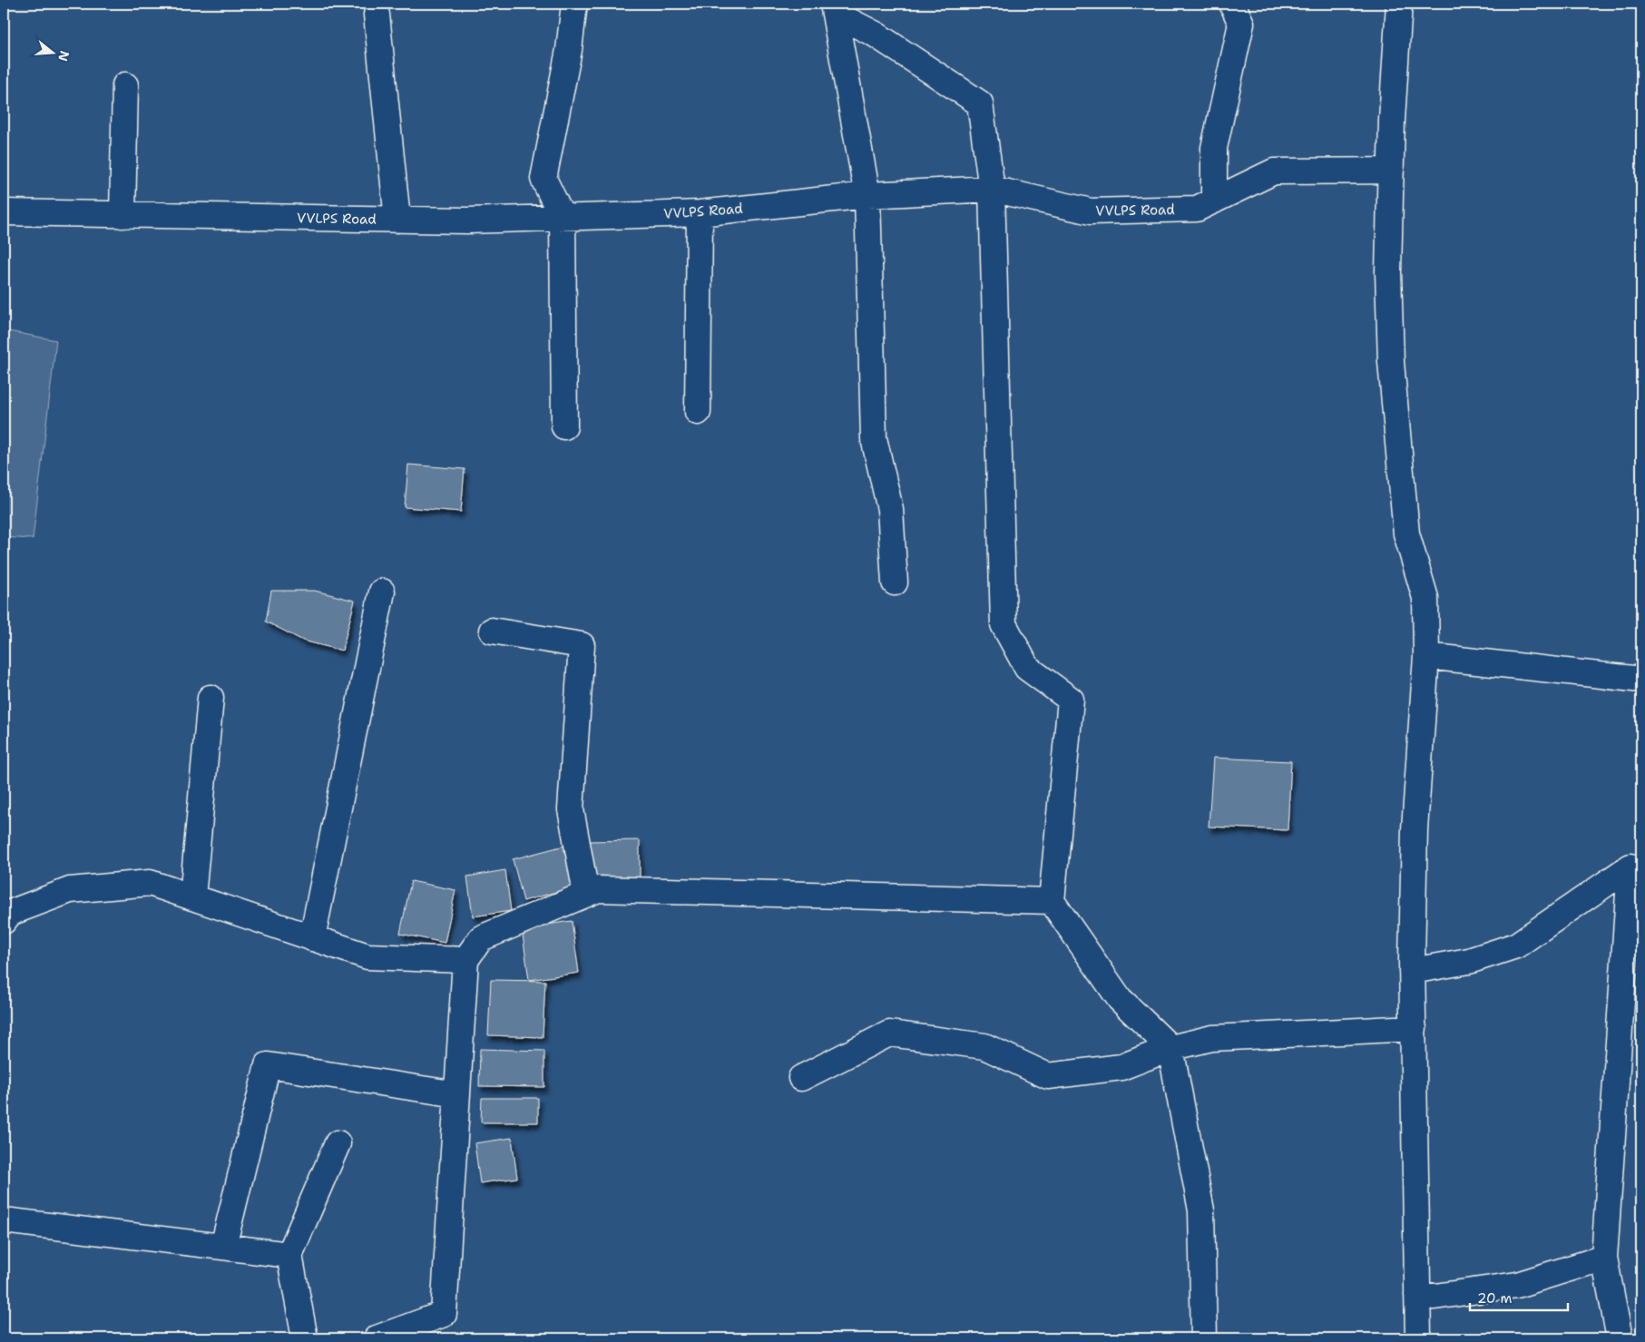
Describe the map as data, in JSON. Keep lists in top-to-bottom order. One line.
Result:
{"streets":{"street":["VVLPS Road"]},"scale_bar":"20 m","north":"right"}
